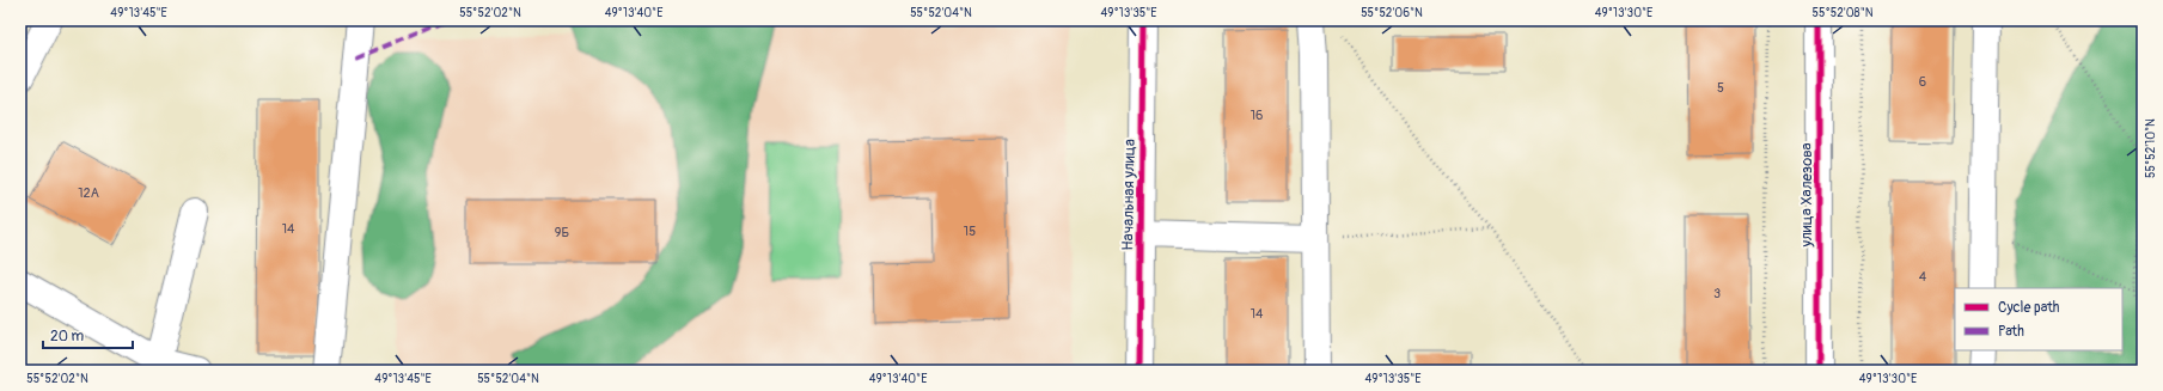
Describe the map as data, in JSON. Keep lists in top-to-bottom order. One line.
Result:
{"streets":{"street":["Начальная улица","улица Халезова"]},"house_numbers":["6","5","16","12А","14","15","9Б","4","3","14"],"legend":["Cycle path","Path"],"scale_bar":"20 m","coordinates":["49°13'45\"E","55°52'02\"N","49°13'40\"E","55°52'04\"N","49°13'35\"E","55°52'06\"N","49°13'30\"E","55°52'08\"N","55°52'10\"N"]}
